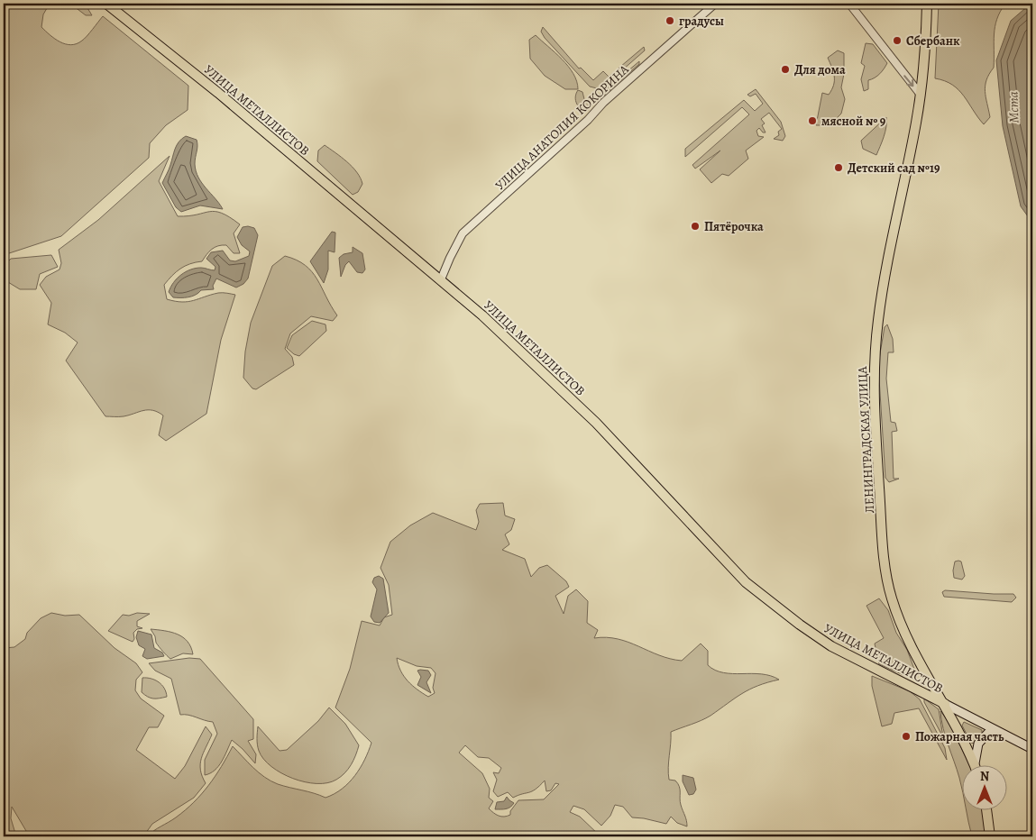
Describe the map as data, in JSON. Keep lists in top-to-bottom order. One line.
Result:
{"streets":{"main road":["УЛИЦА МЕТАЛЛИСТОВ","ЛЕНИНГРАДСКАЯ УЛИЦА"],"street":["УЛИЦА АНАТОЛИЯ КОКОРИНА"]},"crossings":[["УЛИЦА МЕТАЛЛИСТОВ","УЛИЦА АНАТОЛИЯ КОКОРИНА"],["УЛИЦА МЕТАЛЛИСТОВ","ЛЕНИНГРАДСКАЯ УЛИЦА"]],"water":["Мста"],"places":["градусы","Сбербанк","Для дома","мясной № 9","Детский сад №19","Пятёрочка","Пожарная часть"],"north":"top"}
